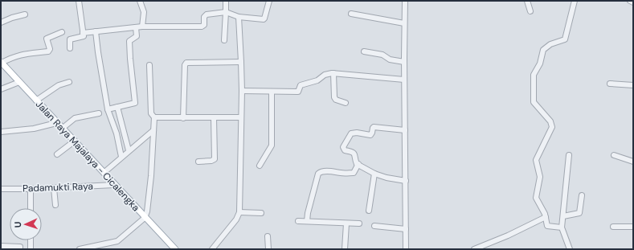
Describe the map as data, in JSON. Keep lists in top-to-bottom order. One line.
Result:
{"streets":{"main road":["Jalan Raya Majalaya - Cicalengka"],"street":["Padamukti Raya"]},"crossings":[["Jalan Raya Majalaya - Cicalengka","Padamukti Raya"]],"north":"left"}
